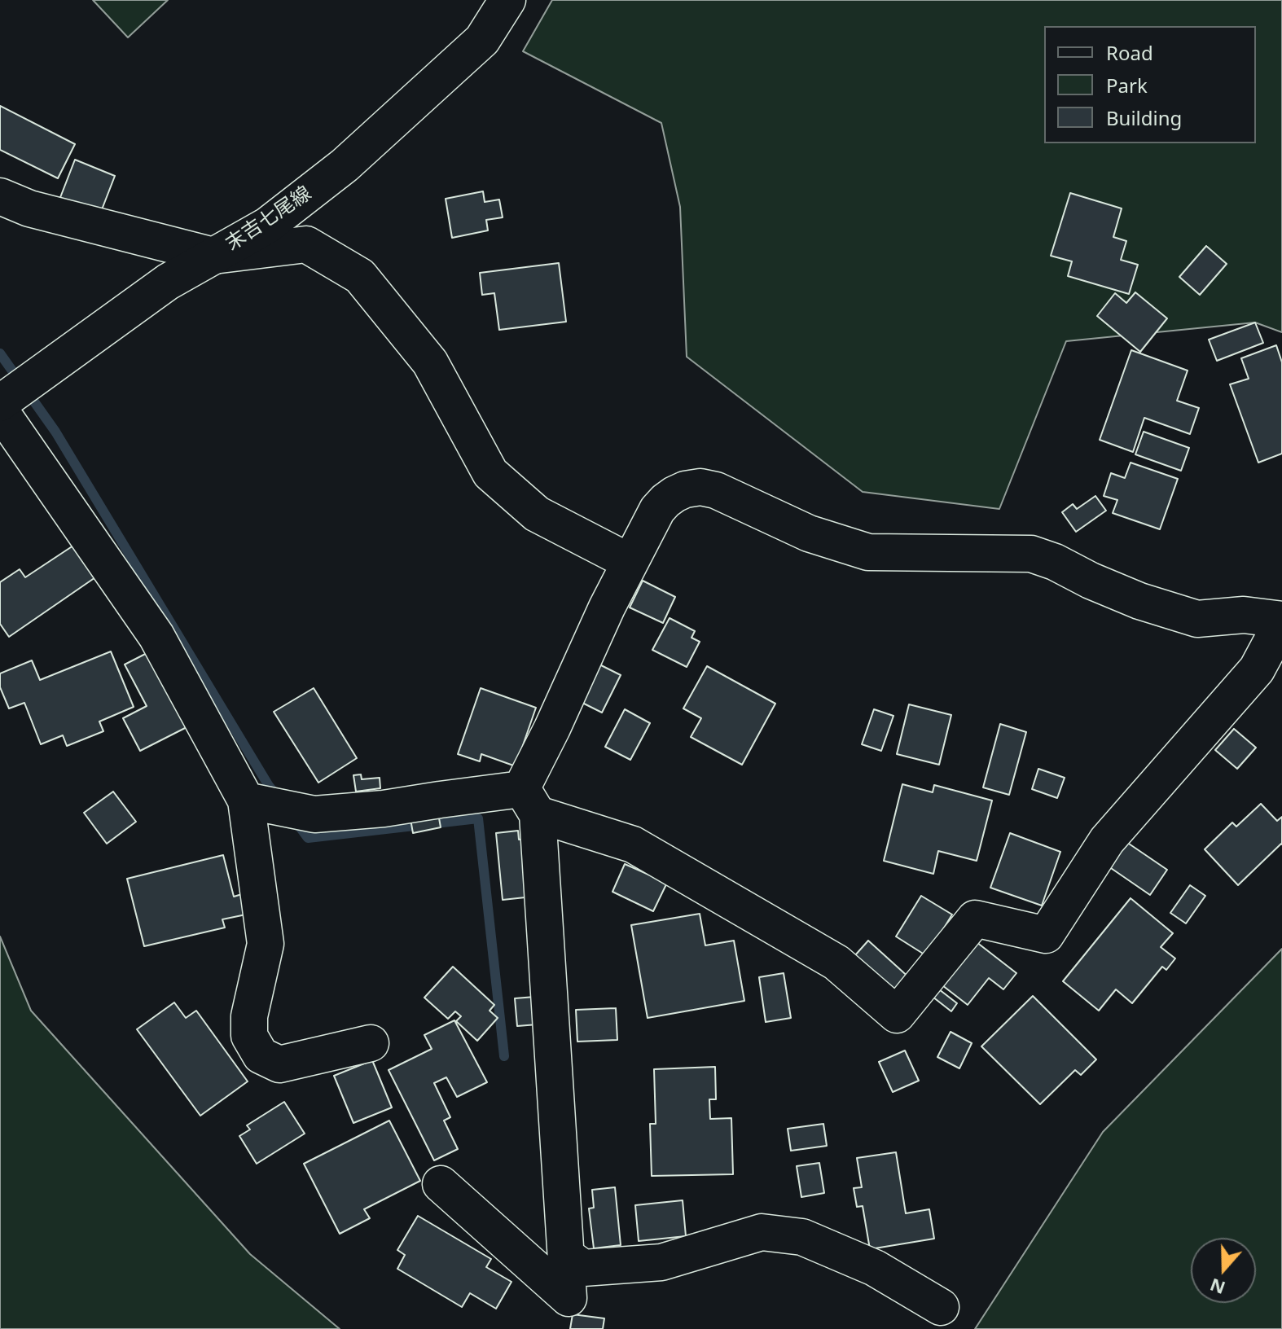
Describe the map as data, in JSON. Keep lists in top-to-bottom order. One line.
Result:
{"streets":{"street":["末吉七尾線"]},"legend":["Road","Park","Building"],"north":"bottom"}
